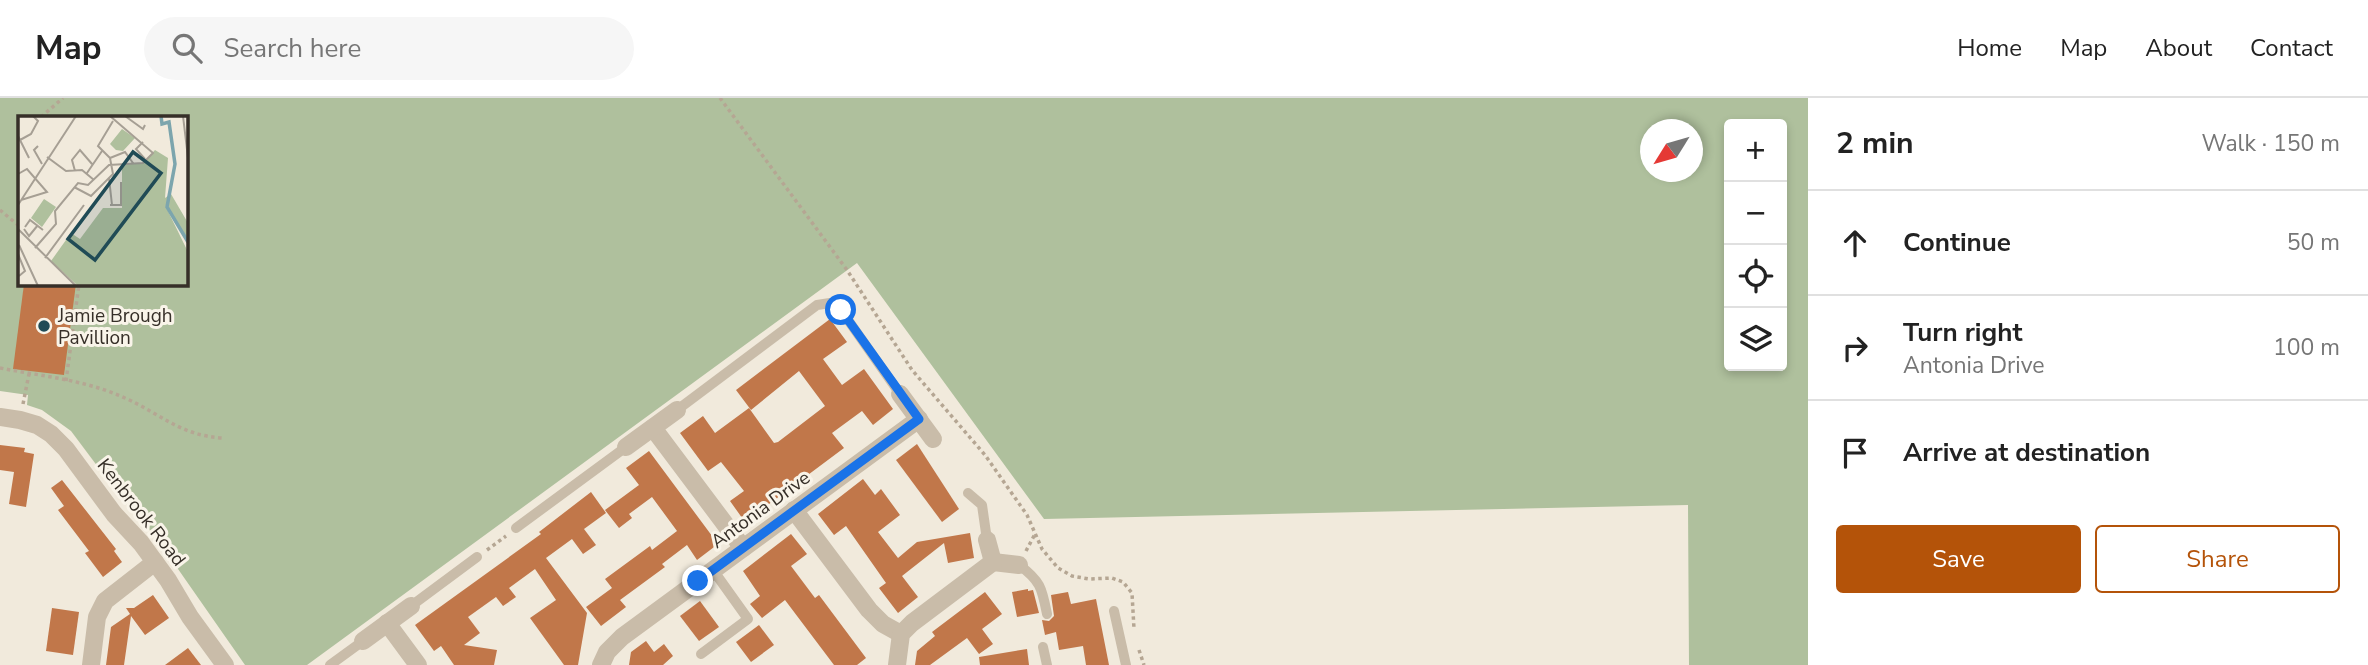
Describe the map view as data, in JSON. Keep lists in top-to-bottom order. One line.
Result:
{"streets":{"street":["Antonia Drive","Kenbrook Road"]},"places":["Jamie Brough Pavillion"],"north":"bottom left","page":{"header":"Map","search":"Search here","nav":["Home","Map","About","Contact"],"heading":["2 min","Walk · 150 m"],"map_buttons":["+","−"],"list":[["Continue","50 m"],["Turn right","Antonia Drive","100 m"],"Arrive at destination"],"buttons":["Save","Share"]}}
